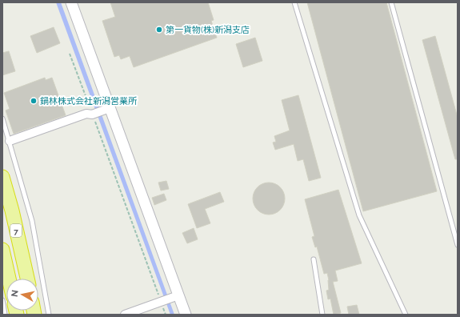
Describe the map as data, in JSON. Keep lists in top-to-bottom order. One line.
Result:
{"streets":{"highway":["7"]},"places":["第一貨物(株)新潟支店","鍋林株式会社新潟営業所"],"north":"left"}
